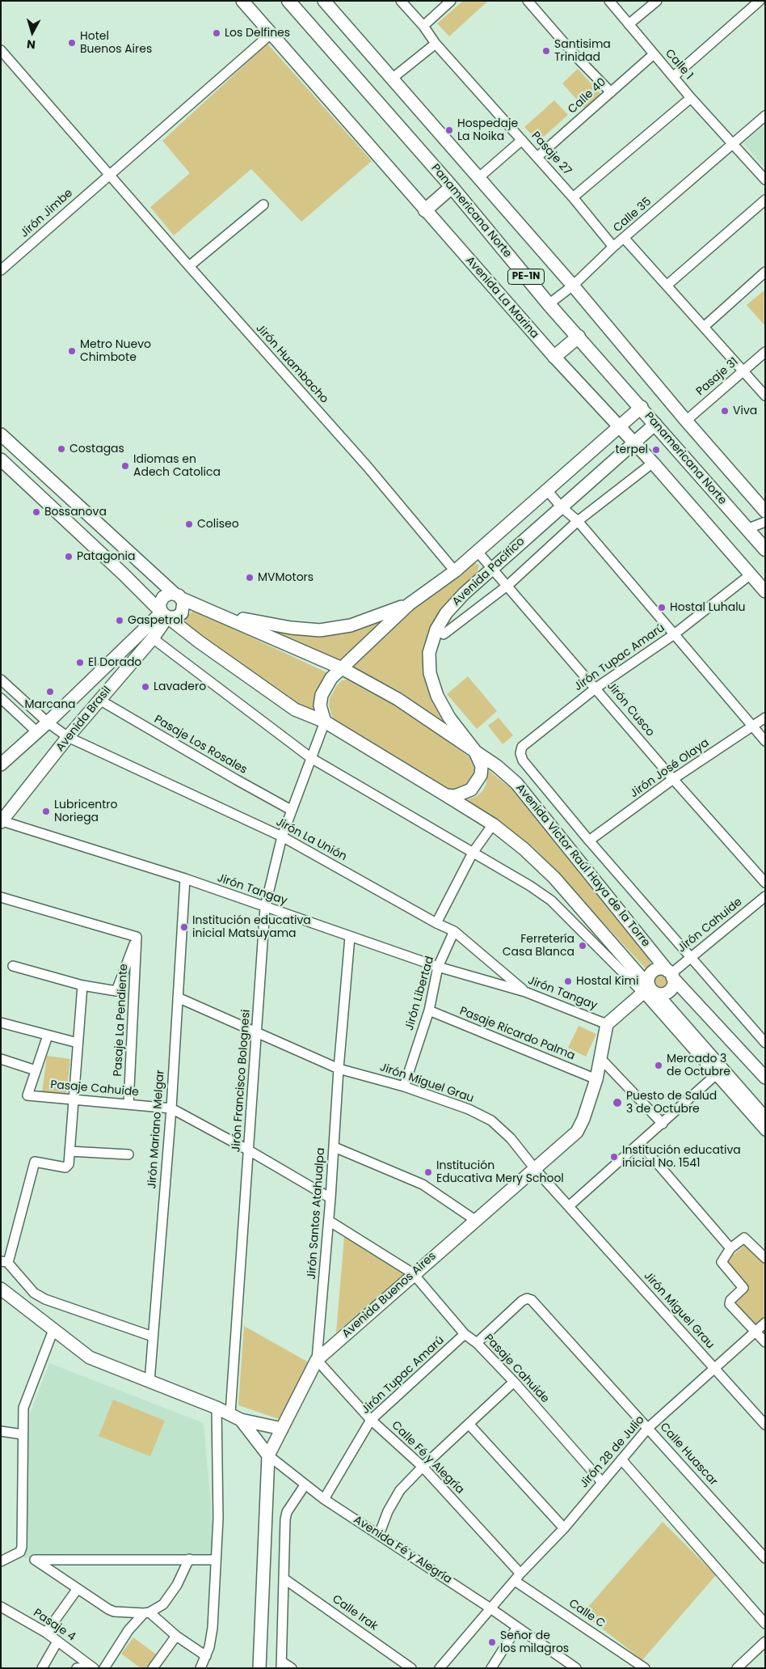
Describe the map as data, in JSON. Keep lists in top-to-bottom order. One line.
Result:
{"streets":{"highway":["Panamericana Norte","PE-1N"],"main road":["Avenida La Marina","Avenida Pacífico","Avenida Brasil","Avenida Victor Raúl Haya de la Torre","Avenida Buenos Aires","Avenida Fé y Alegría"],"street":["Calle 1","Calle 40","Pasaje 27","Jirón Jimbe","Calle 35","Jirón Huambacho","Pasaje 31","Jirón Tupac Amarú","Jirón Cusco","Pasaje Los Rosales","Jirón José Olaya","Jirón La Unión","Jirón Tangay","Jirón Cahuide","Jirón Libertad","Pasaje La Pendiente","Pasaje Ricardo Palma","Jirón Francisco Bolognesi","Jirón Miguel Grau","Pasaje Cahuide","Jirón Mariano Melgar","Jirón Santos Atahualpa","Jirón 28 de Julio","Calle Huascar","Calle Fé y Alegría","Calle Irak","Calle C","Pasaje 4"]},"crossings":[["Calle 1","Calle 40"],["Calle 1","Calle 35"],["Calle 40","Pasaje 27"],["Pasaje 27","Calle 35"],["Panamericana Norte","Calle 35"],["Panamericana Norte","Avenida Pacífico"],["Jirón Jimbe","Avenida La Marina"],["Jirón Jimbe","Jirón Huambacho"],["Avenida La Marina","Avenida Pacífico"],["Avenida La Marina","Jirón Tupac Amarú"],["Jirón Huambacho","Avenida Pacífico"],["Avenida Pacífico","Jirón Cusco"],["Avenida Pacífico","Avenida Victor Raúl Haya de la Torre"],["Avenida Pacífico","Jirón Francisco Bolognesi"],["Jirón Tupac Amarú","Jirón Cusco"],["Jirón Tupac Amarú","Jirón José Olaya"],["Jirón Tupac Amarú","Pasaje Cahuide"],["Jirón Tupac Amarú","Calle Fé y Alegría"],["Jirón Tupac Amarú","Avenida Fé y Alegría"],["Jirón Cusco","Jirón José Olaya"],["Avenida Brasil","Pasaje Los Rosales"],["Avenida Brasil","Jirón La Unión"],["Avenida Brasil","Jirón Tangay"],["Pasaje Los Rosales","Jirón Francisco Bolognesi"],["Jirón La Unión","Jirón Tangay"],["Jirón La Unión","Jirón Libertad"],["Jirón La Unión","Jirón Francisco Bolognesi"],["Avenida Victor Raúl Haya de la Torre","Jirón Cahuide"],["Jirón Tangay","Jirón Libertad"],["Jirón Tangay","Jirón Francisco Bolognesi"],["Jirón Tangay","Jirón Mariano Melgar"],["Jirón Tangay","Jirón Santos Atahualpa"],["Jirón Tangay","Avenida Buenos Aires"],["Jirón Libertad","Pasaje Ricardo Palma"],["Jirón Libertad","Jirón Miguel Grau"],["Pasaje La Pendiente","Pasaje Cahuide"],["Pasaje Ricardo Palma","Avenida Buenos Aires"],["Jirón Francisco Bolognesi","Jirón Miguel Grau"],["Jirón Francisco Bolognesi","Pasaje Cahuide"],["Jirón Francisco Bolognesi","Avenida Fé y Alegría"],["Jirón Miguel Grau","Jirón Mariano Melgar"],["Jirón Miguel Grau","Jirón Santos Atahualpa"],["Jirón Miguel Grau","Avenida Buenos Aires"],["Jirón Miguel Grau","Jirón 28 de Julio"],["Pasaje Cahuide","Jirón Mariano Melgar"],["Pasaje Cahuide","Jirón Santos Atahualpa"],["Pasaje Cahuide","Avenida Buenos Aires"],["Pasaje Cahuide","Jirón 28 de Julio"],["Pasaje Cahuide","Calle Huascar"],["Jirón Santos Atahualpa","Avenida Buenos Aires"],["Jirón Santos Atahualpa","Calle Fé y Alegría"],["Avenida Buenos Aires","Calle Fé y Alegría"],["Avenida Buenos Aires","Avenida Fé y Alegría"],["Jirón 28 de Julio","Calle Huascar"],["Jirón 28 de Julio","Calle Fé y Alegría"],["Jirón 28 de Julio","Avenida Fé y Alegría"],["Jirón 28 de Julio","Calle C"],["Calle Fé y Alegría","Calle C"]],"places":["Los Delfines","Hotel Buenos Aires","Santisima Trinidad","Hospedaje La Noika","Metro Nuevo Chimbote","Viva","Costagas","terpel","Idiomas en Adech Catolica","Bossanova","Coliseo","Patagonia","MVMotors","Hostal Luhalu","Gaspetrol","El Dorado","Lavadero","Marcana","Lubricentro Noriega","Institución educativa inicial Matsuyama","Ferretería Casa Blanca","Hostal Kimi","Mercado 3 de Octubre","Puesto de Salud 3 de Octubre","Institución educativa inicial No. 1541","Institución Educativa Mery School","Señor de los milagros"],"north":"bottom"}
